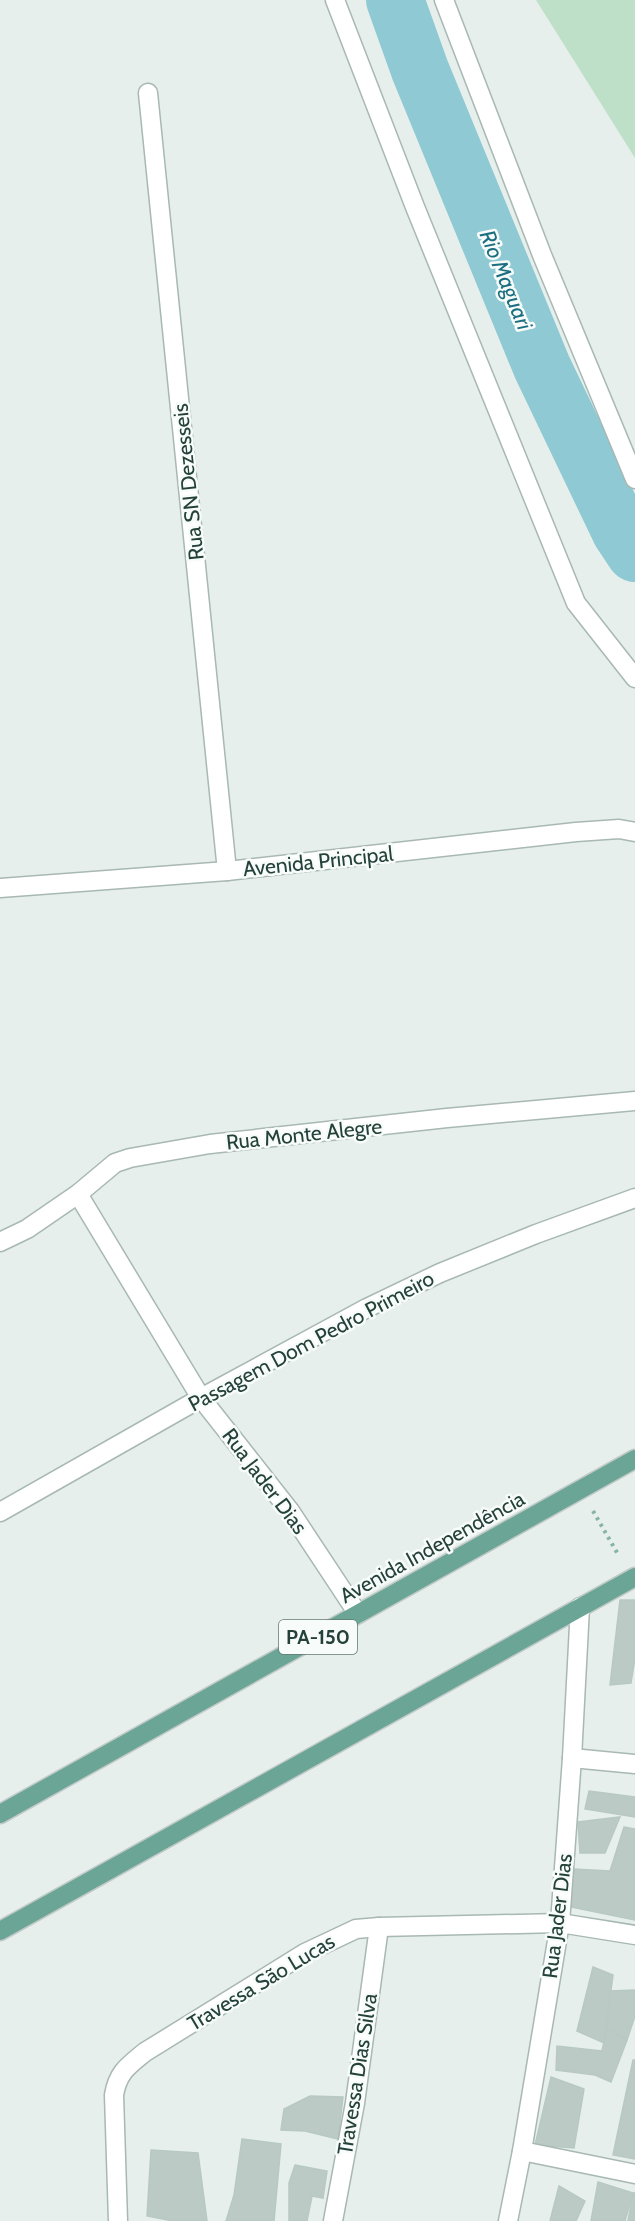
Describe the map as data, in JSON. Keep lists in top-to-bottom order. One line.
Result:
{"streets":{"main road":["Avenida Independência","PA-150"],"street":["Rua SN Dezesseis","Avenida Principal","Rua Monte Alegre","Passagem Dom Pedro Primeiro","Rua Jader Dias","Travessa São Lucas","Travessa Dias Silva"]},"crossings":[["Rua SN Dezesseis","Avenida Principal"],["Rua Monte Alegre","Rua Jader Dias"],["Passagem Dom Pedro Primeiro","Rua Jader Dias"],["Rua Jader Dias","Avenida Independência"],["Rua Jader Dias","Travessa São Lucas"],["Travessa São Lucas","Travessa Dias Silva"]],"water":["Rio Maguari"]}
